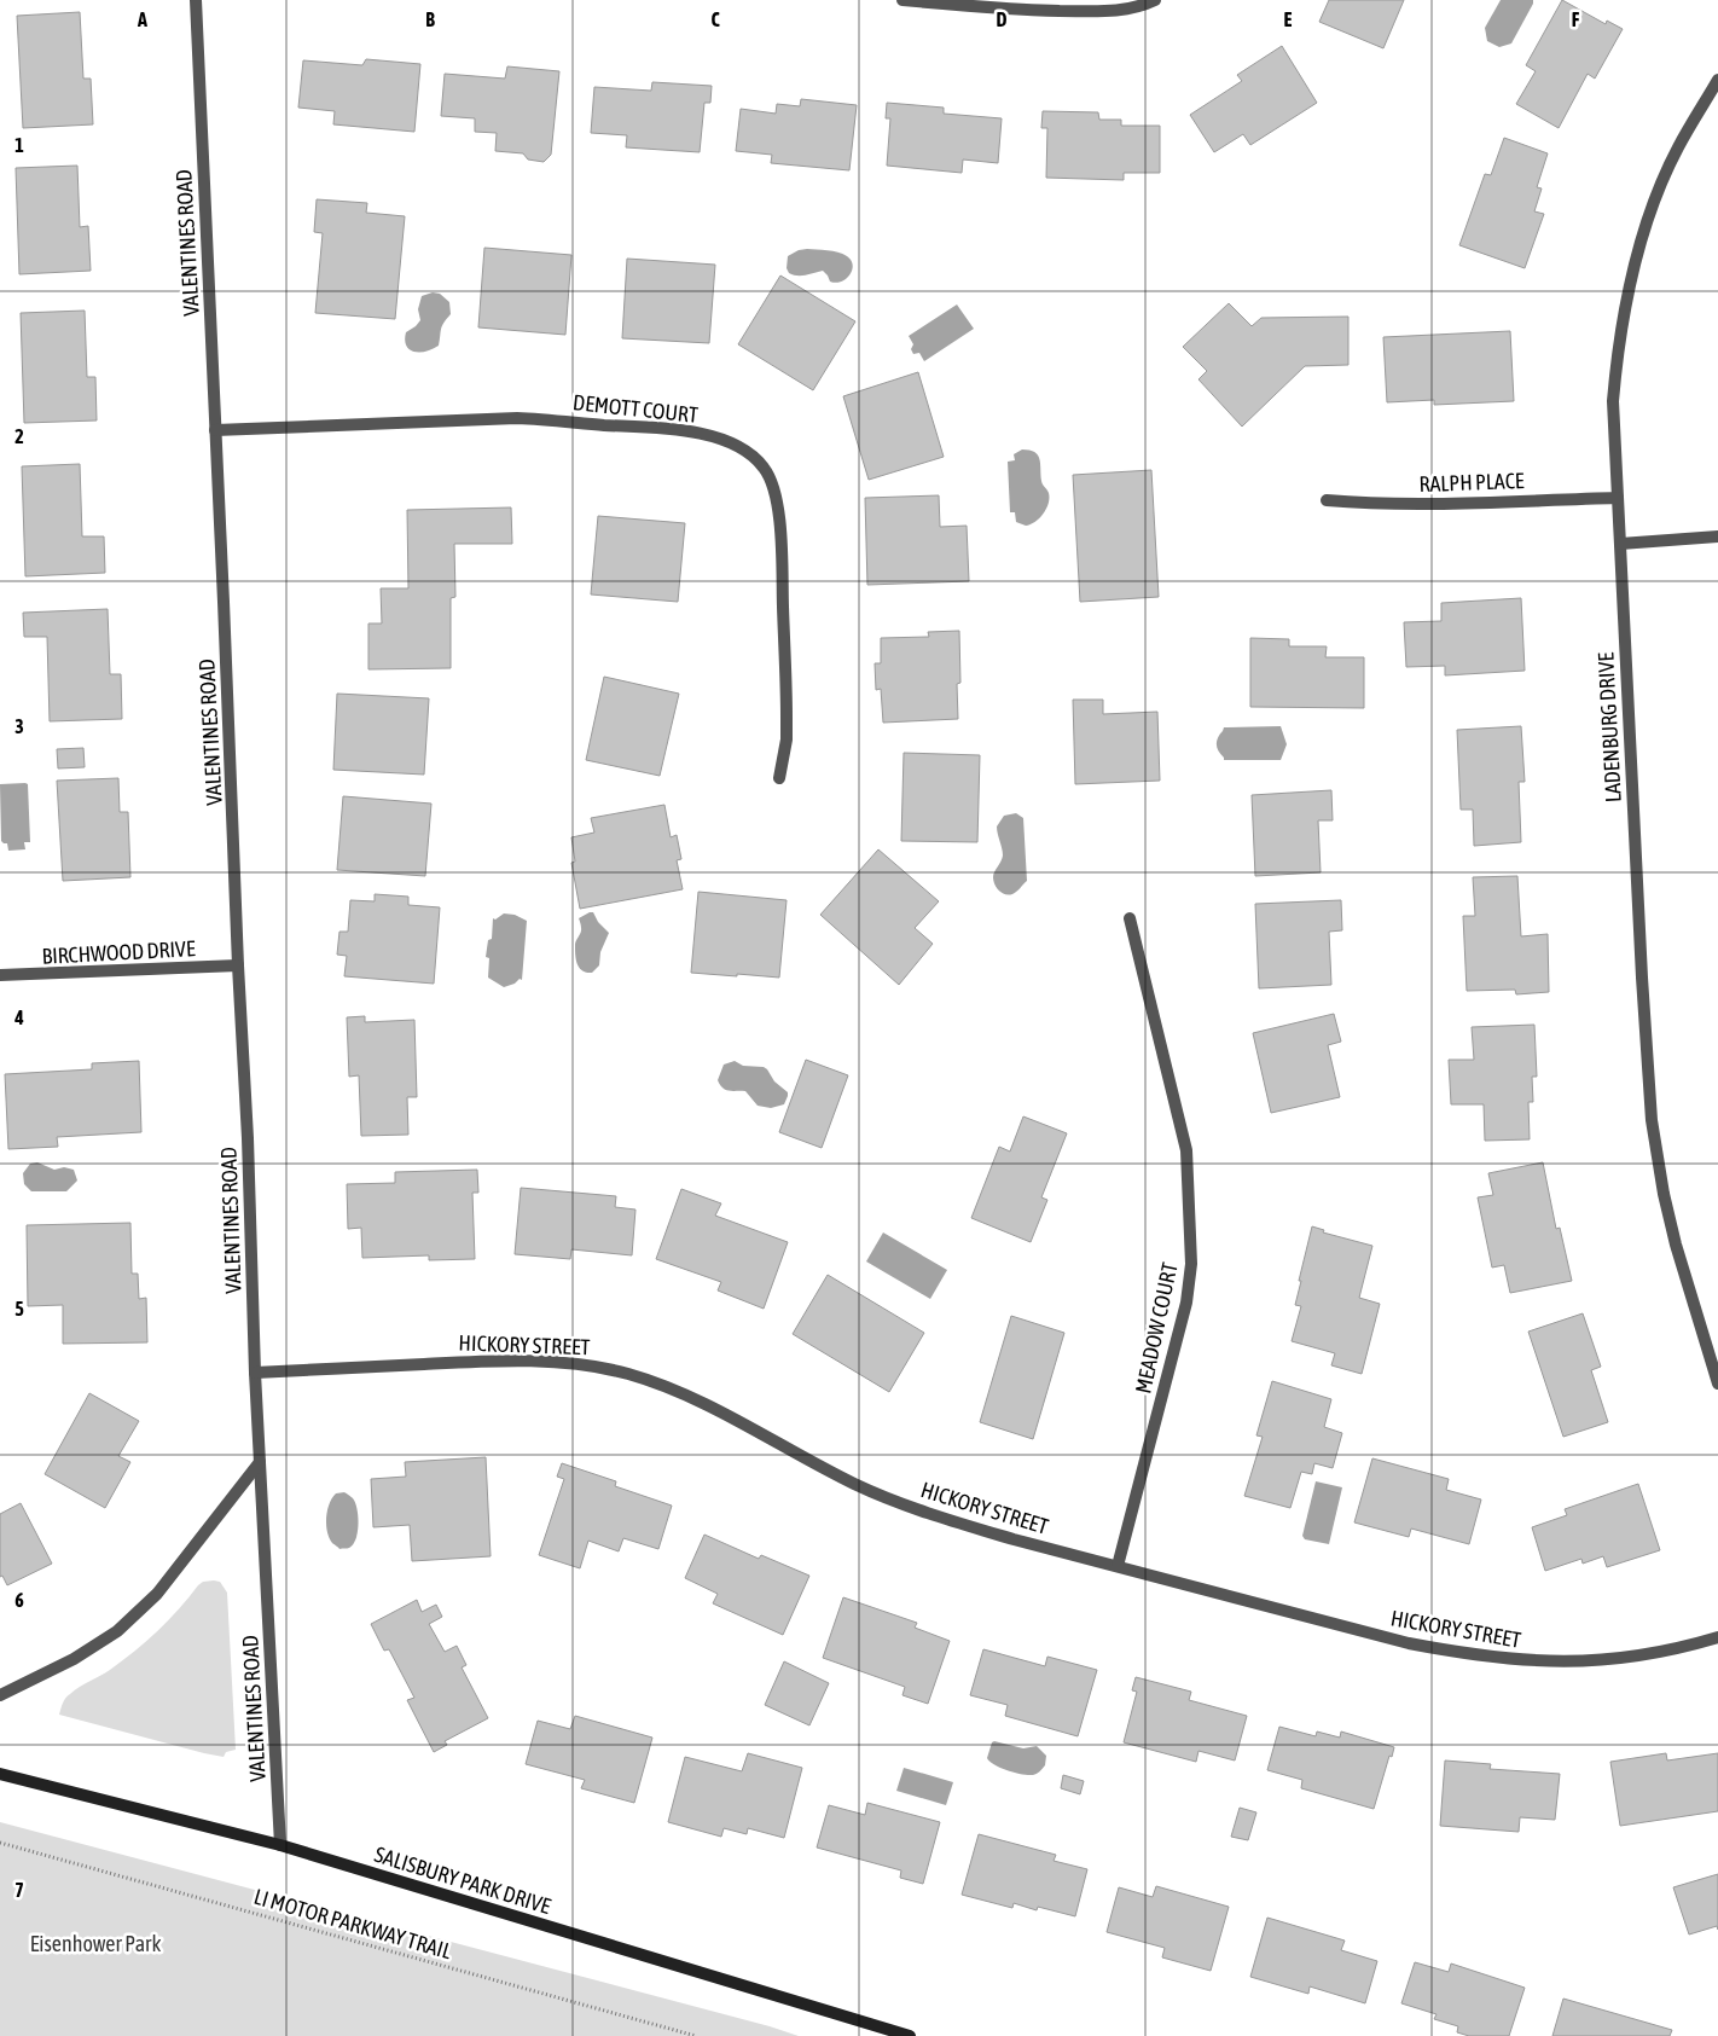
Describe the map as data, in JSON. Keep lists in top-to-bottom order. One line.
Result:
{"streets":{"main road":["SALISBURY PARK DRIVE"],"street":["VALENTINES ROAD","DEMOTT COURT","RALPH PLACE","LADENBURG DRIVE","BIRCHWOOD DRIVE","MEADOW COURT","HICKORY STREET"],"path":["LI MOTOR PARKWAY TRAIL"]},"crossings":[["VALENTINES ROAD","DEMOTT COURT"],["VALENTINES ROAD","BIRCHWOOD DRIVE"],["VALENTINES ROAD","HICKORY STREET"],["VALENTINES ROAD","SALISBURY PARK DRIVE"],["RALPH PLACE","LADENBURG DRIVE"],["MEADOW COURT","HICKORY STREET"]],"parks":["Eisenhower Park"],"grid":{"columns":["A","B","C","D","E","F"],"rows":["1","2","3","4","5","6","7"]}}
